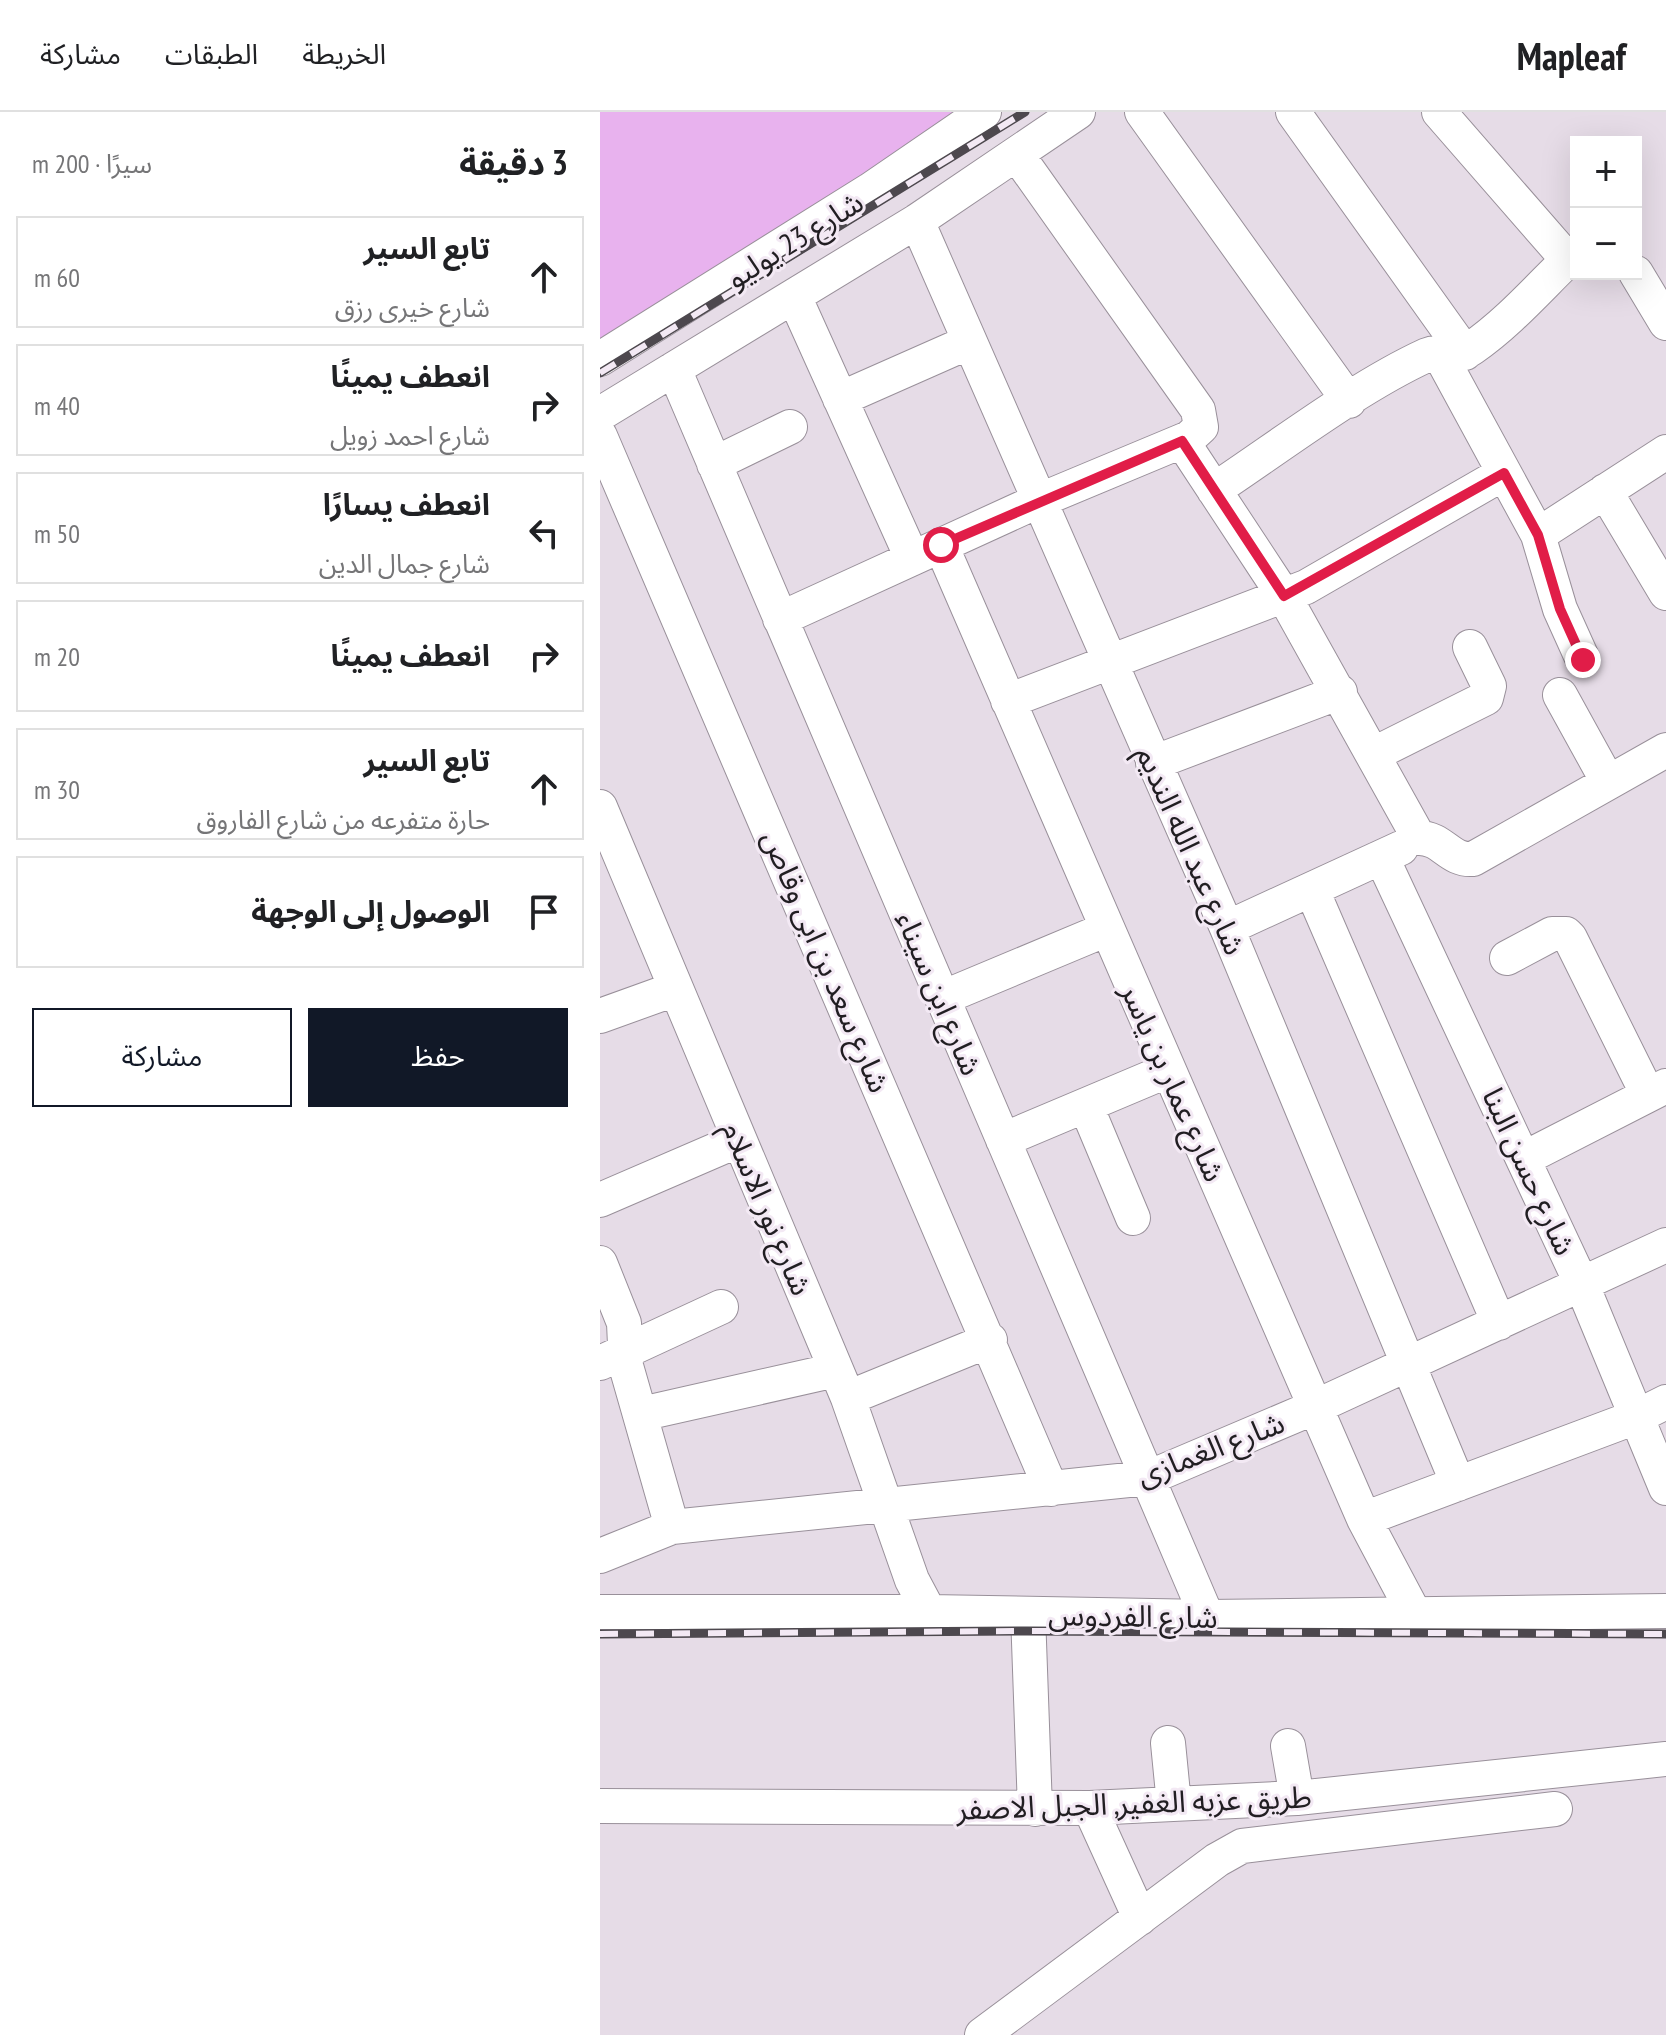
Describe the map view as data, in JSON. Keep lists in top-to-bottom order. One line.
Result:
{"streets":{"street":["شارع 23 يوليو","شارع عبد الله النديم","شارع سعد بن ابى وقاص","شارع ابن سيناء","شارع عمار بن ياسر","شارع حسن البنا","شارع نور الاسلام","شارع الغمازى","شارع الفردوس","طريق عزبه الغفير, الجبل الاصفر"]},"crossings":[["شارع عبد الله النديم","شارع الغمازى"],["شارع سعد بن ابى وقاص","شارع الغمازى"],["شارع ابن سيناء","شارع الغمازى"],["شارع ابن سيناء","شارع الفردوس"],["شارع عمار بن ياسر","شارع الغمازى"],["شارع عمار بن ياسر","شارع الفردوس"],["شارع حسن البنا","شارع الغمازى"],["شارع نور الاسلام","شارع الغمازى"],["شارع نور الاسلام","شارع الفردوس"]],"page":{"header":"Mapleaf","nav":["الخريطة","الطبقات","مشاركة"],"heading":["3 دقيقة","سيرًا · 200 m"],"map_buttons":["+","−"],"list":[["تابع السير","شارع خيرى رزق","60 m"],["انعطف يمينًا","شارع احمد زويل","40 m"],["انعطف يسارًا","شارع جمال الدين","50 m"],["انعطف يمينًا","20 m"],["تابع السير","حارة متفرعه من شارع الفاروق","30 m"],"الوصول إلى الوجهة"],"buttons":["حفظ","مشاركة"]}}
